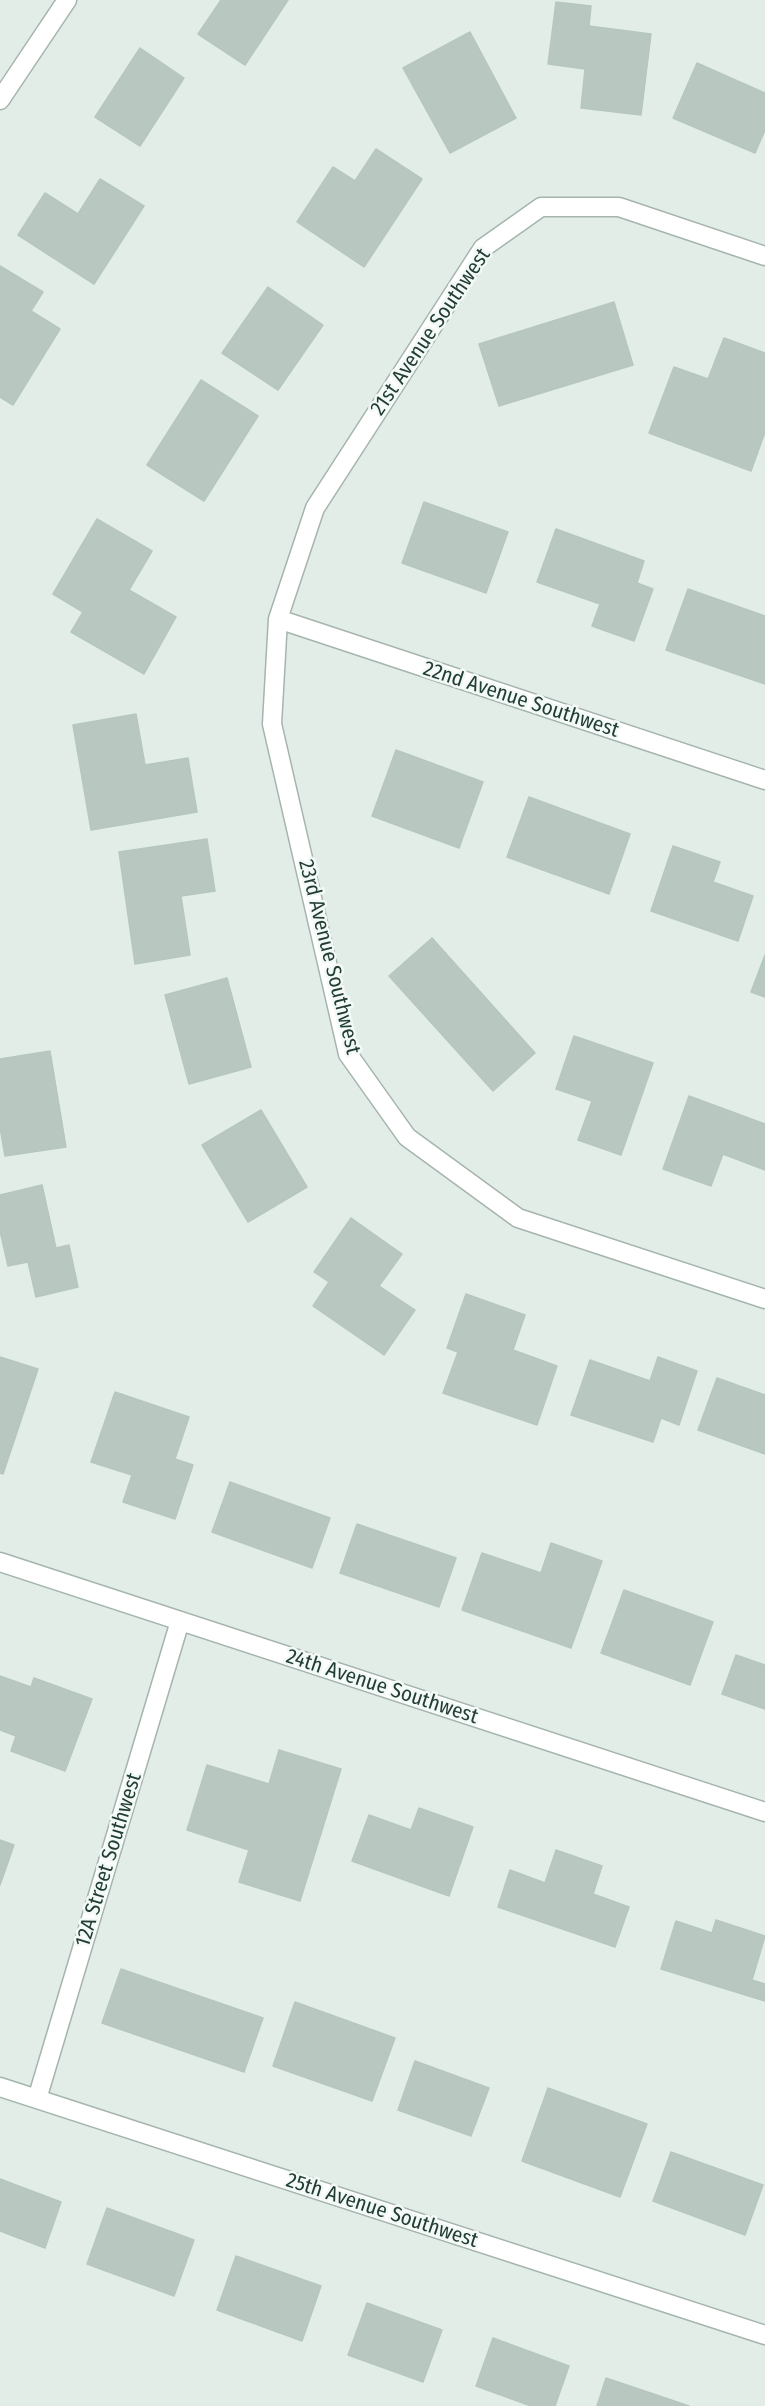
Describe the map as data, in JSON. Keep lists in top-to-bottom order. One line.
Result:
{"streets":{"street":["21st Avenue Southwest","22nd Avenue Southwest","23rd Avenue Southwest","24th Avenue Southwest","12A Street Southwest","25th Avenue Southwest"]},"crossings":[["21st Avenue Southwest","22nd Avenue Southwest"],["21st Avenue Southwest","23rd Avenue Southwest"],["22nd Avenue Southwest","23rd Avenue Southwest"],["24th Avenue Southwest","12A Street Southwest"],["12A Street Southwest","25th Avenue Southwest"]]}
